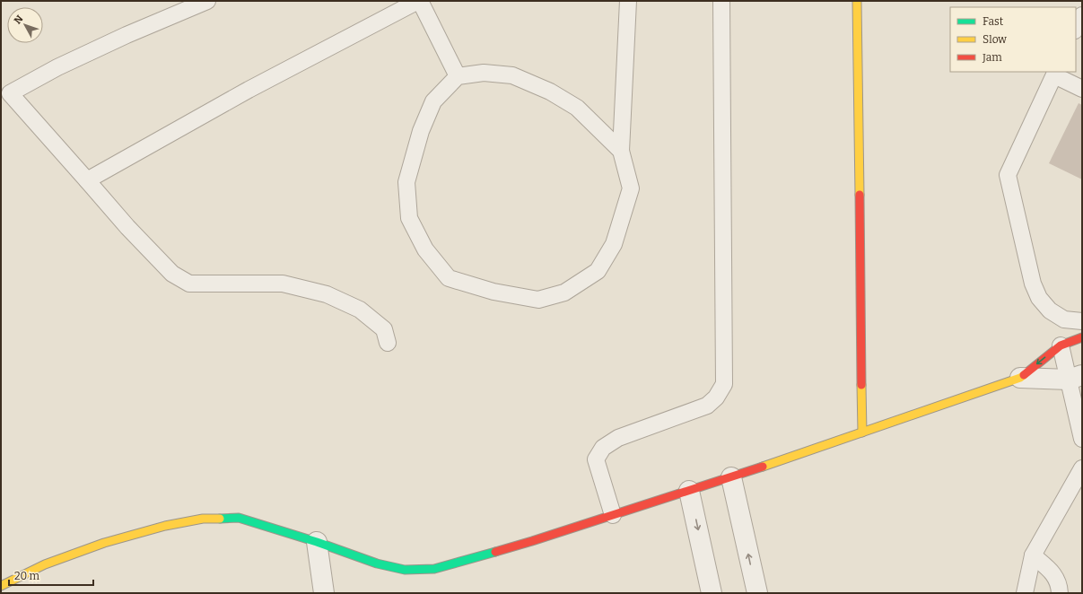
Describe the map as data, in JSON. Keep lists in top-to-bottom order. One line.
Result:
{"legend":["Fast","Slow","Jam"],"scale_bar":"20 m","north":"top left"}
